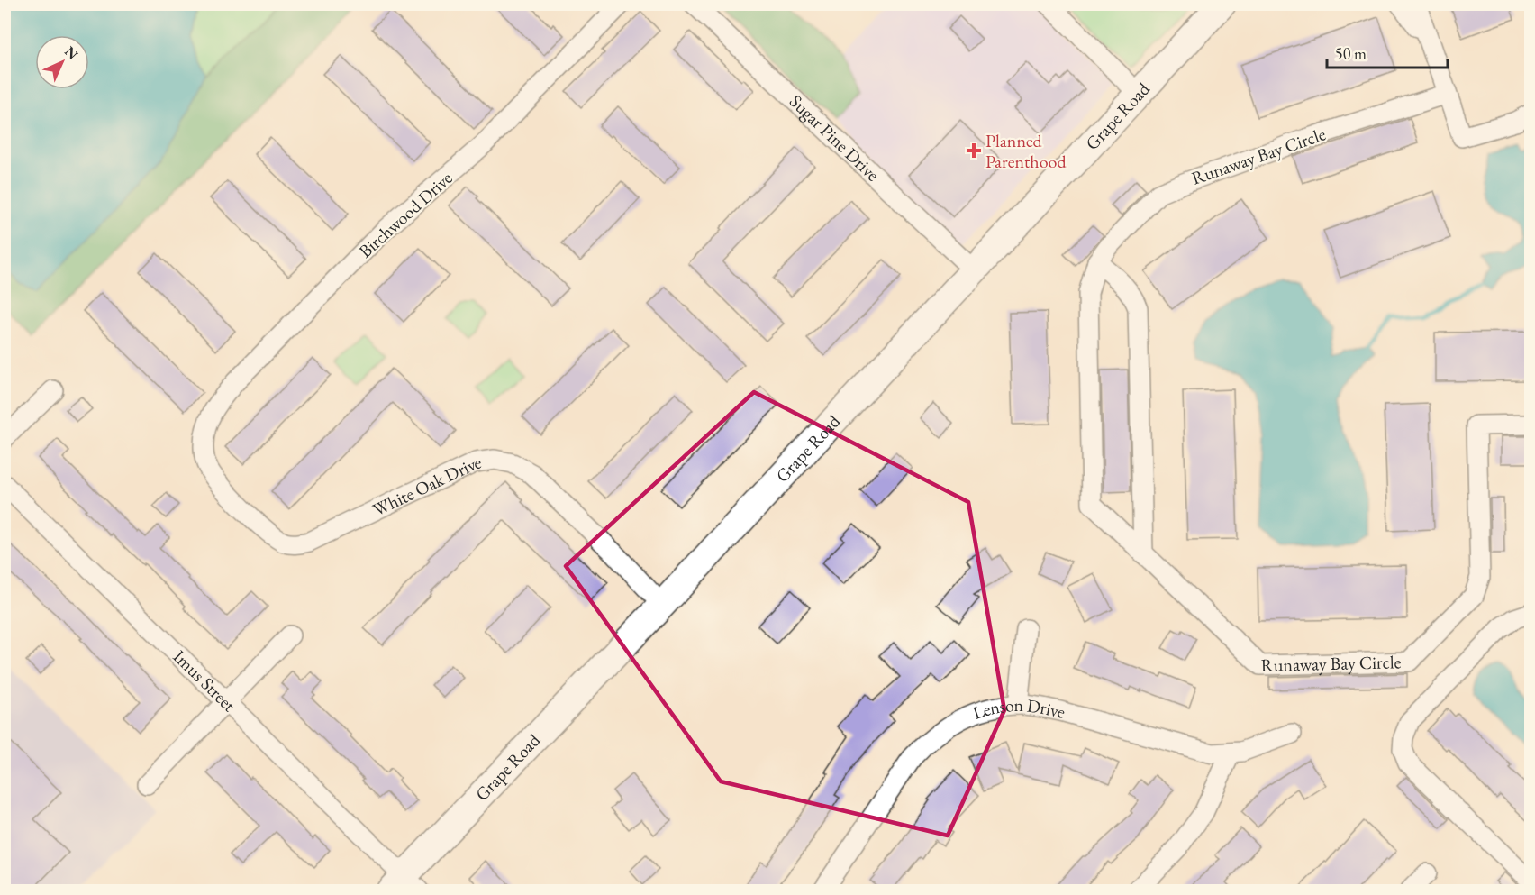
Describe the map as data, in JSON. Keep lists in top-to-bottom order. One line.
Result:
{"streets":{"main road":["Grape Road"],"street":["Sugar Pine Drive","Runaway Bay Circle","Birchwood Drive","White Oak Drive","Imus Street","Lenson Drive"]},"crossings":[["Grape Road","Sugar Pine Drive"],["Grape Road","White Oak Drive"],["Grape Road","Imus Street"],["Birchwood Drive","White Oak Drive"]],"places":{"health":["Planned Parenthood"]},"scale_bar":"50 m","north":"top right"}
